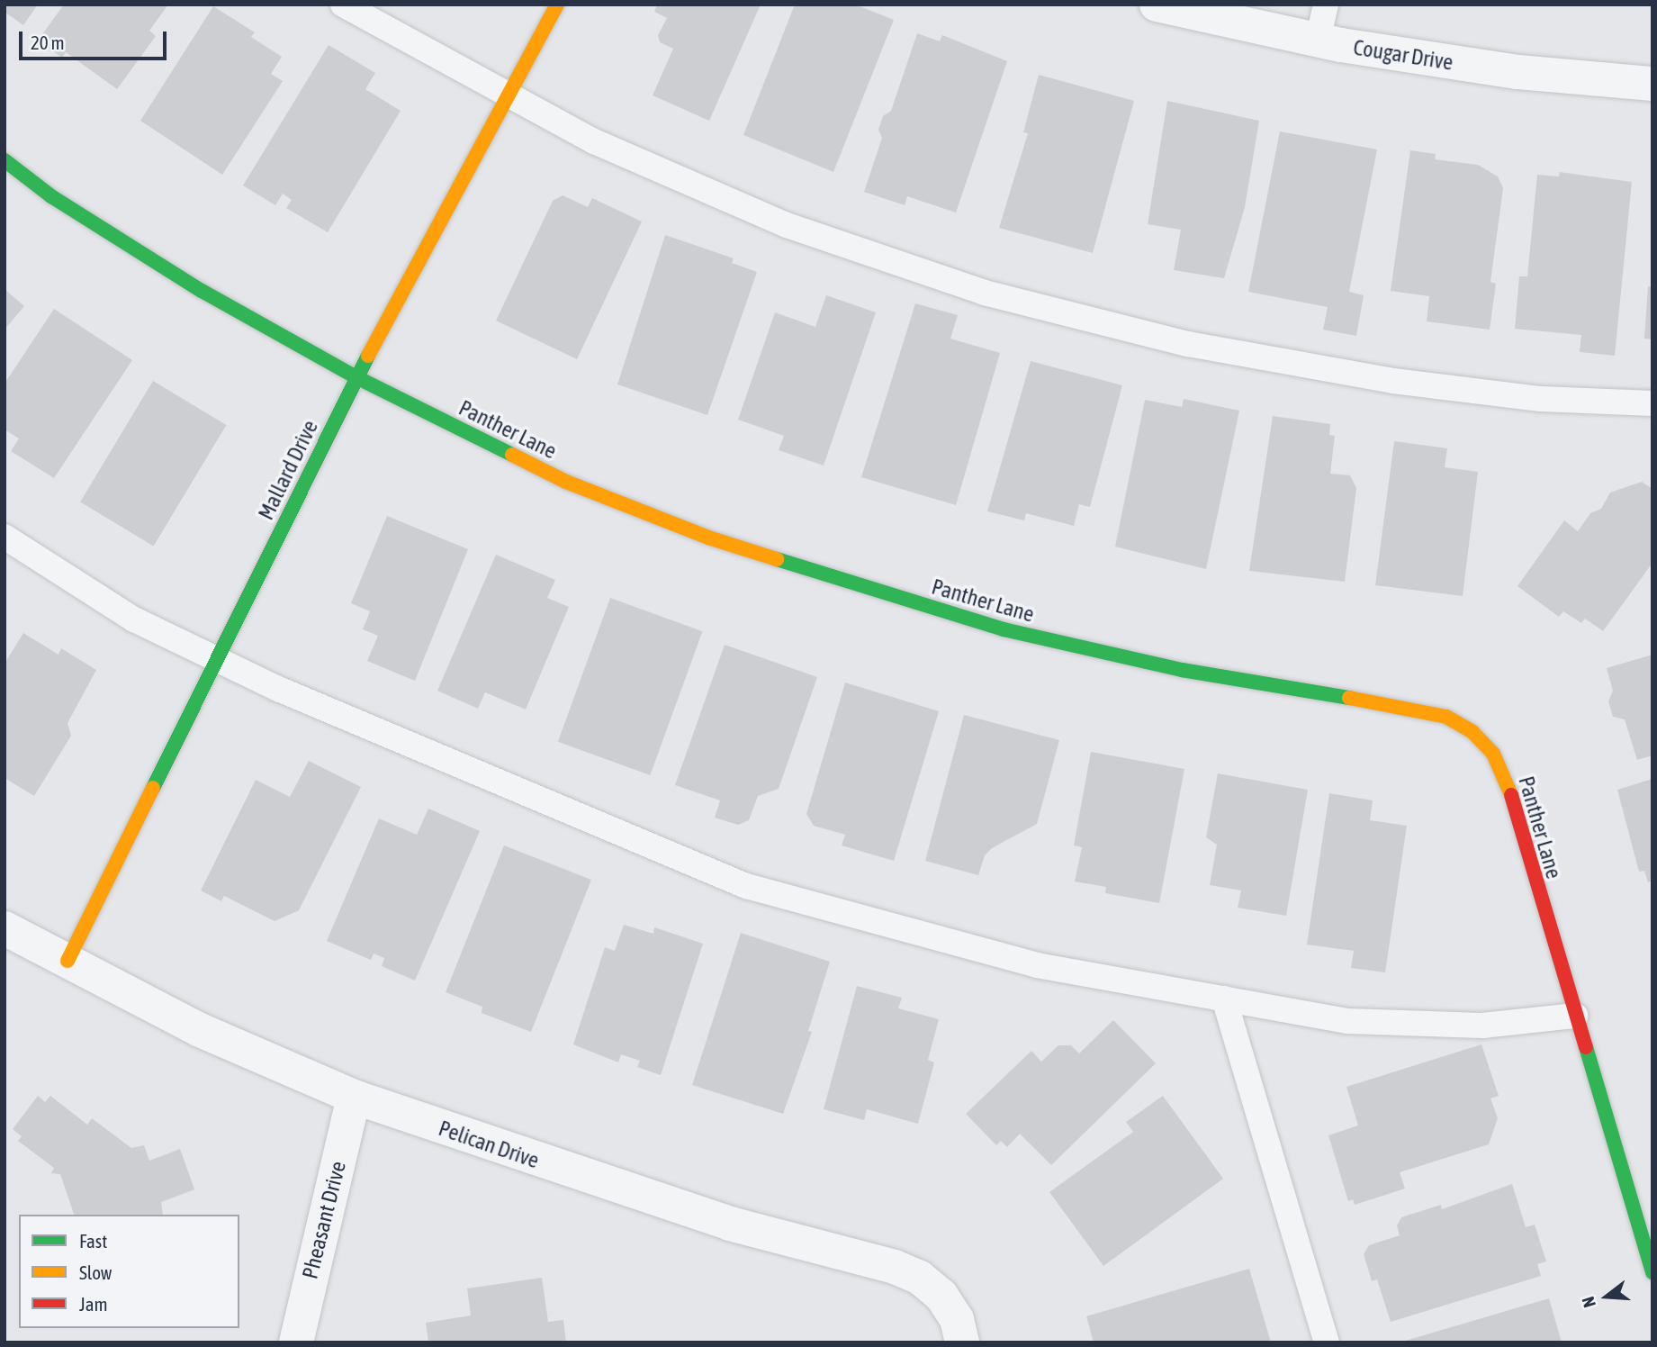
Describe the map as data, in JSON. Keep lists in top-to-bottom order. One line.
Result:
{"streets":{"street":["Cougar Drive","Panther Lane","Mallard Drive","Pelican Drive","Pheasant Drive"]},"crossings":[["Panther Lane","Mallard Drive"],["Mallard Drive","Pelican Drive"],["Pelican Drive","Pheasant Drive"]],"legend":["Fast","Slow","Jam"],"scale_bar":"20 m","north":"left"}
